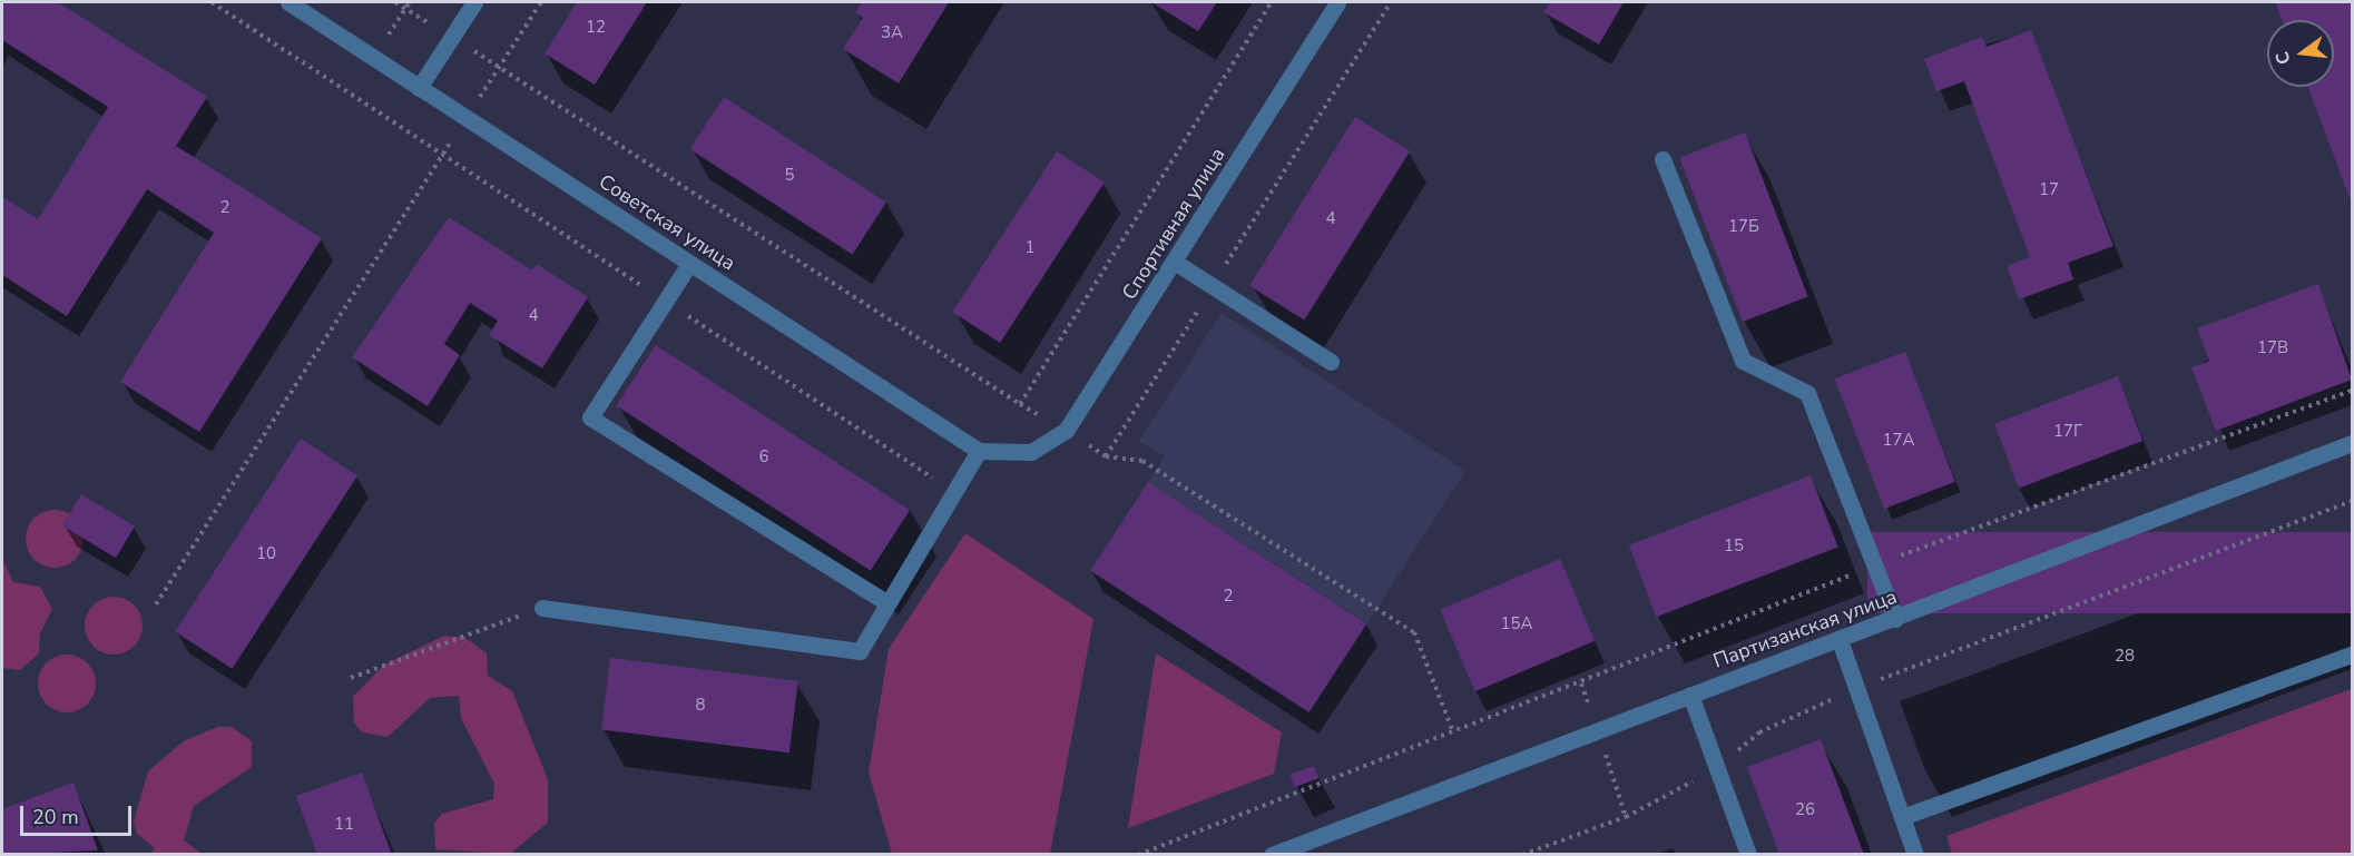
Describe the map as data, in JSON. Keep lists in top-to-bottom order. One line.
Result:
{"streets":{"street":["Советская улица","Спортивная улица","Партизанская улица"]},"crossings":[["Советская улица","Спортивная улица"]],"house_numbers":["12","3А","5","17","2","4","17Б","1","4","17В","17Г","17А","6","15","10","2","15А","28","8","26","11"],"scale_bar":"20 m","north":"left"}
